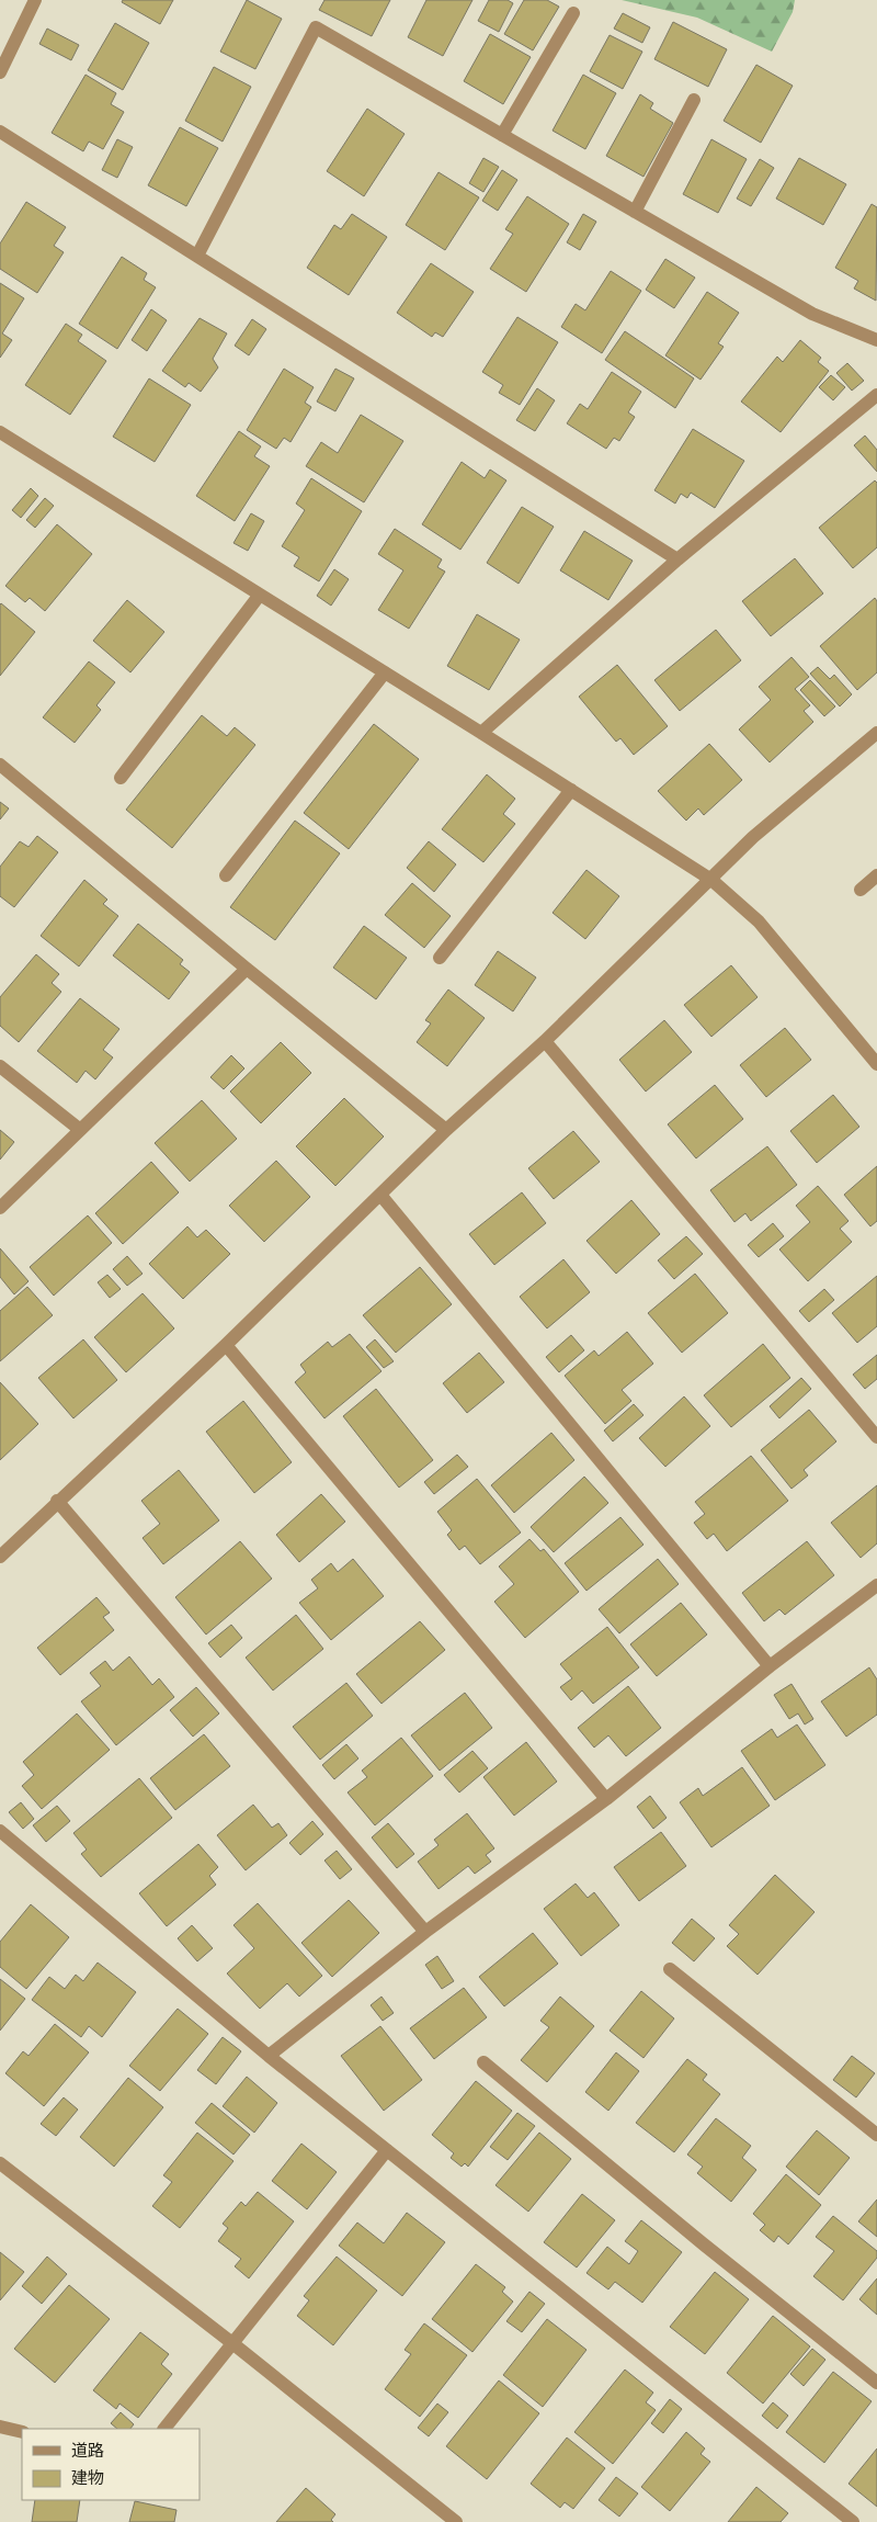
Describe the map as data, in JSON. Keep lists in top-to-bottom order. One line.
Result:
{"legend":["道路","建物"]}
